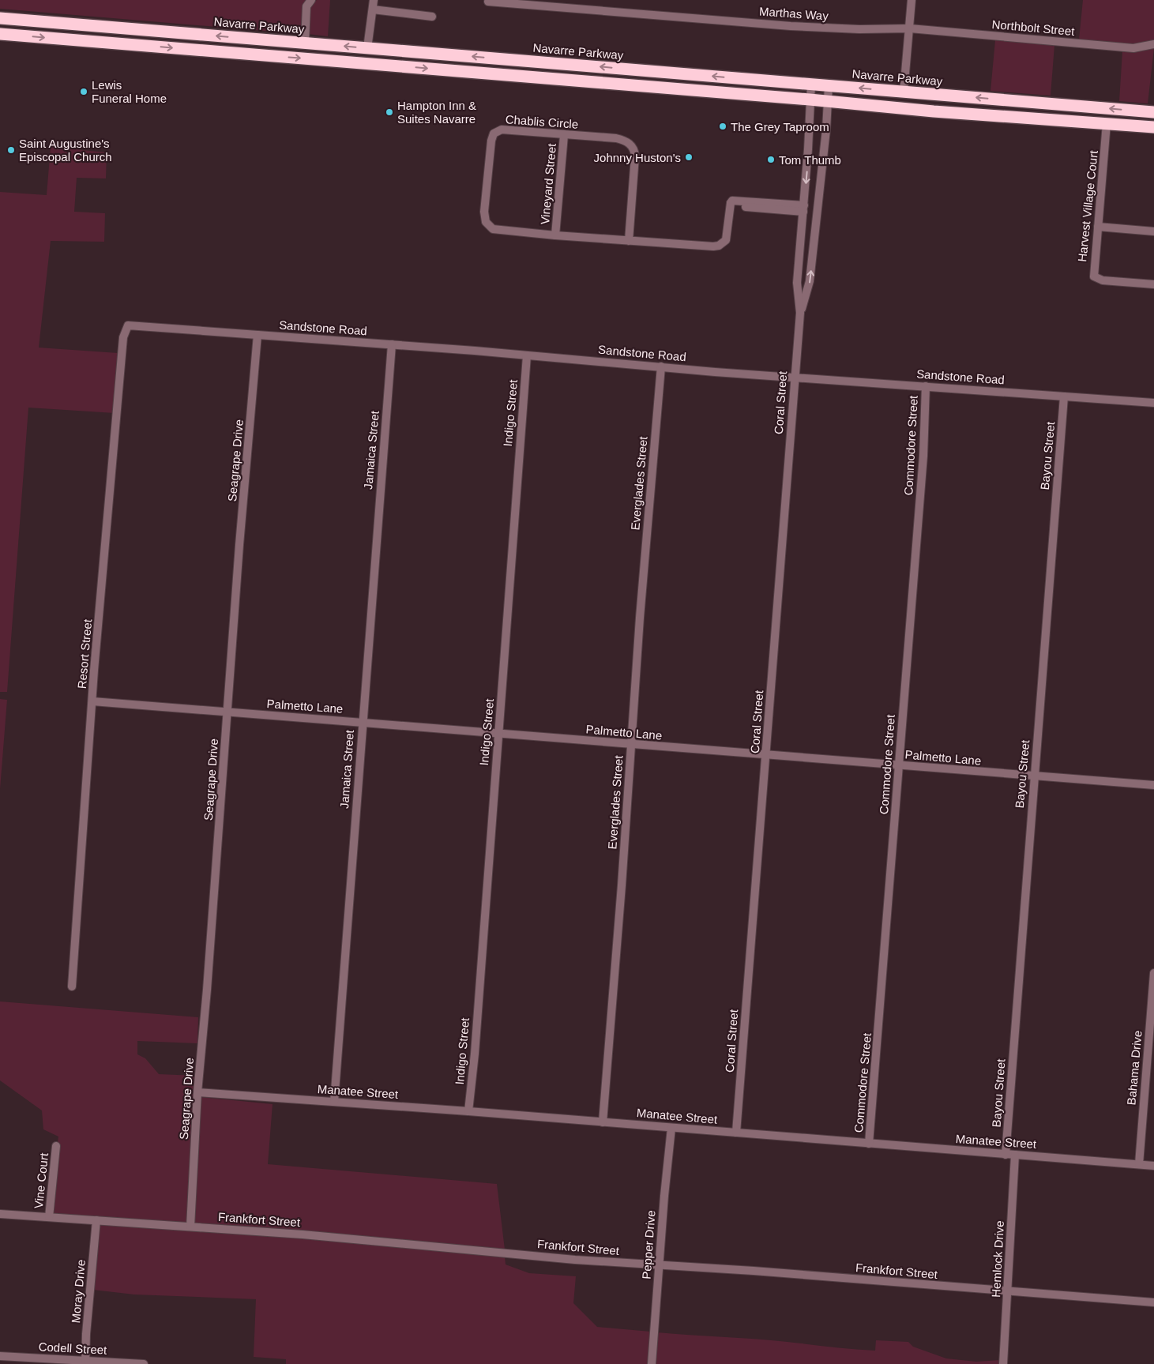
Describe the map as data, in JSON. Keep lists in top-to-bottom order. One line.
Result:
{"streets":{"highway":["Navarre Parkway"],"street":["Marthas Way","Northbolt Street","Chablis Circle","Vineyard Street","Harvest Village Court","Sandstone Road","Coral Street","Indigo Street","Commodore Street","Jamaica Street","Bayou Street","Seagrape Drive","Everglades Street","Resort Street","Palmetto Lane","Bahama Drive","Manatee Street","Vine Court","Frankfort Street","Pepper Drive","Hemlock Drive","Moray Drive","Codell Street"]},"crossings":[["Marthas Way","Northbolt Street"],["Navarre Parkway","Coral Street"],["Chablis Circle","Vineyard Street"],["Chablis Circle","Coral Street"],["Sandstone Road","Coral Street"],["Sandstone Road","Indigo Street"],["Sandstone Road","Commodore Street"],["Sandstone Road","Jamaica Street"],["Sandstone Road","Bayou Street"],["Sandstone Road","Seagrape Drive"],["Sandstone Road","Everglades Street"],["Sandstone Road","Resort Street"],["Coral Street","Palmetto Lane"],["Coral Street","Manatee Street"],["Indigo Street","Palmetto Lane"],["Indigo Street","Manatee Street"],["Commodore Street","Palmetto Lane"],["Commodore Street","Manatee Street"],["Jamaica Street","Palmetto Lane"],["Jamaica Street","Manatee Street"],["Bayou Street","Palmetto Lane"],["Bayou Street","Manatee Street"],["Seagrape Drive","Palmetto Lane"],["Seagrape Drive","Manatee Street"],["Seagrape Drive","Frankfort Street"],["Everglades Street","Palmetto Lane"],["Everglades Street","Manatee Street"],["Resort Street","Palmetto Lane"],["Bahama Drive","Manatee Street"],["Manatee Street","Pepper Drive"],["Manatee Street","Hemlock Drive"],["Vine Court","Frankfort Street"],["Frankfort Street","Pepper Drive"],["Frankfort Street","Hemlock Drive"],["Frankfort Street","Moray Drive"],["Moray Drive","Codell Street"]],"places":["Lewis Funeral Home","Hampton Inn & Suites Navarre","The Grey Taproom","Saint Augustine's Episcopal Church","Johnny Huston's","Tom Thumb"]}
